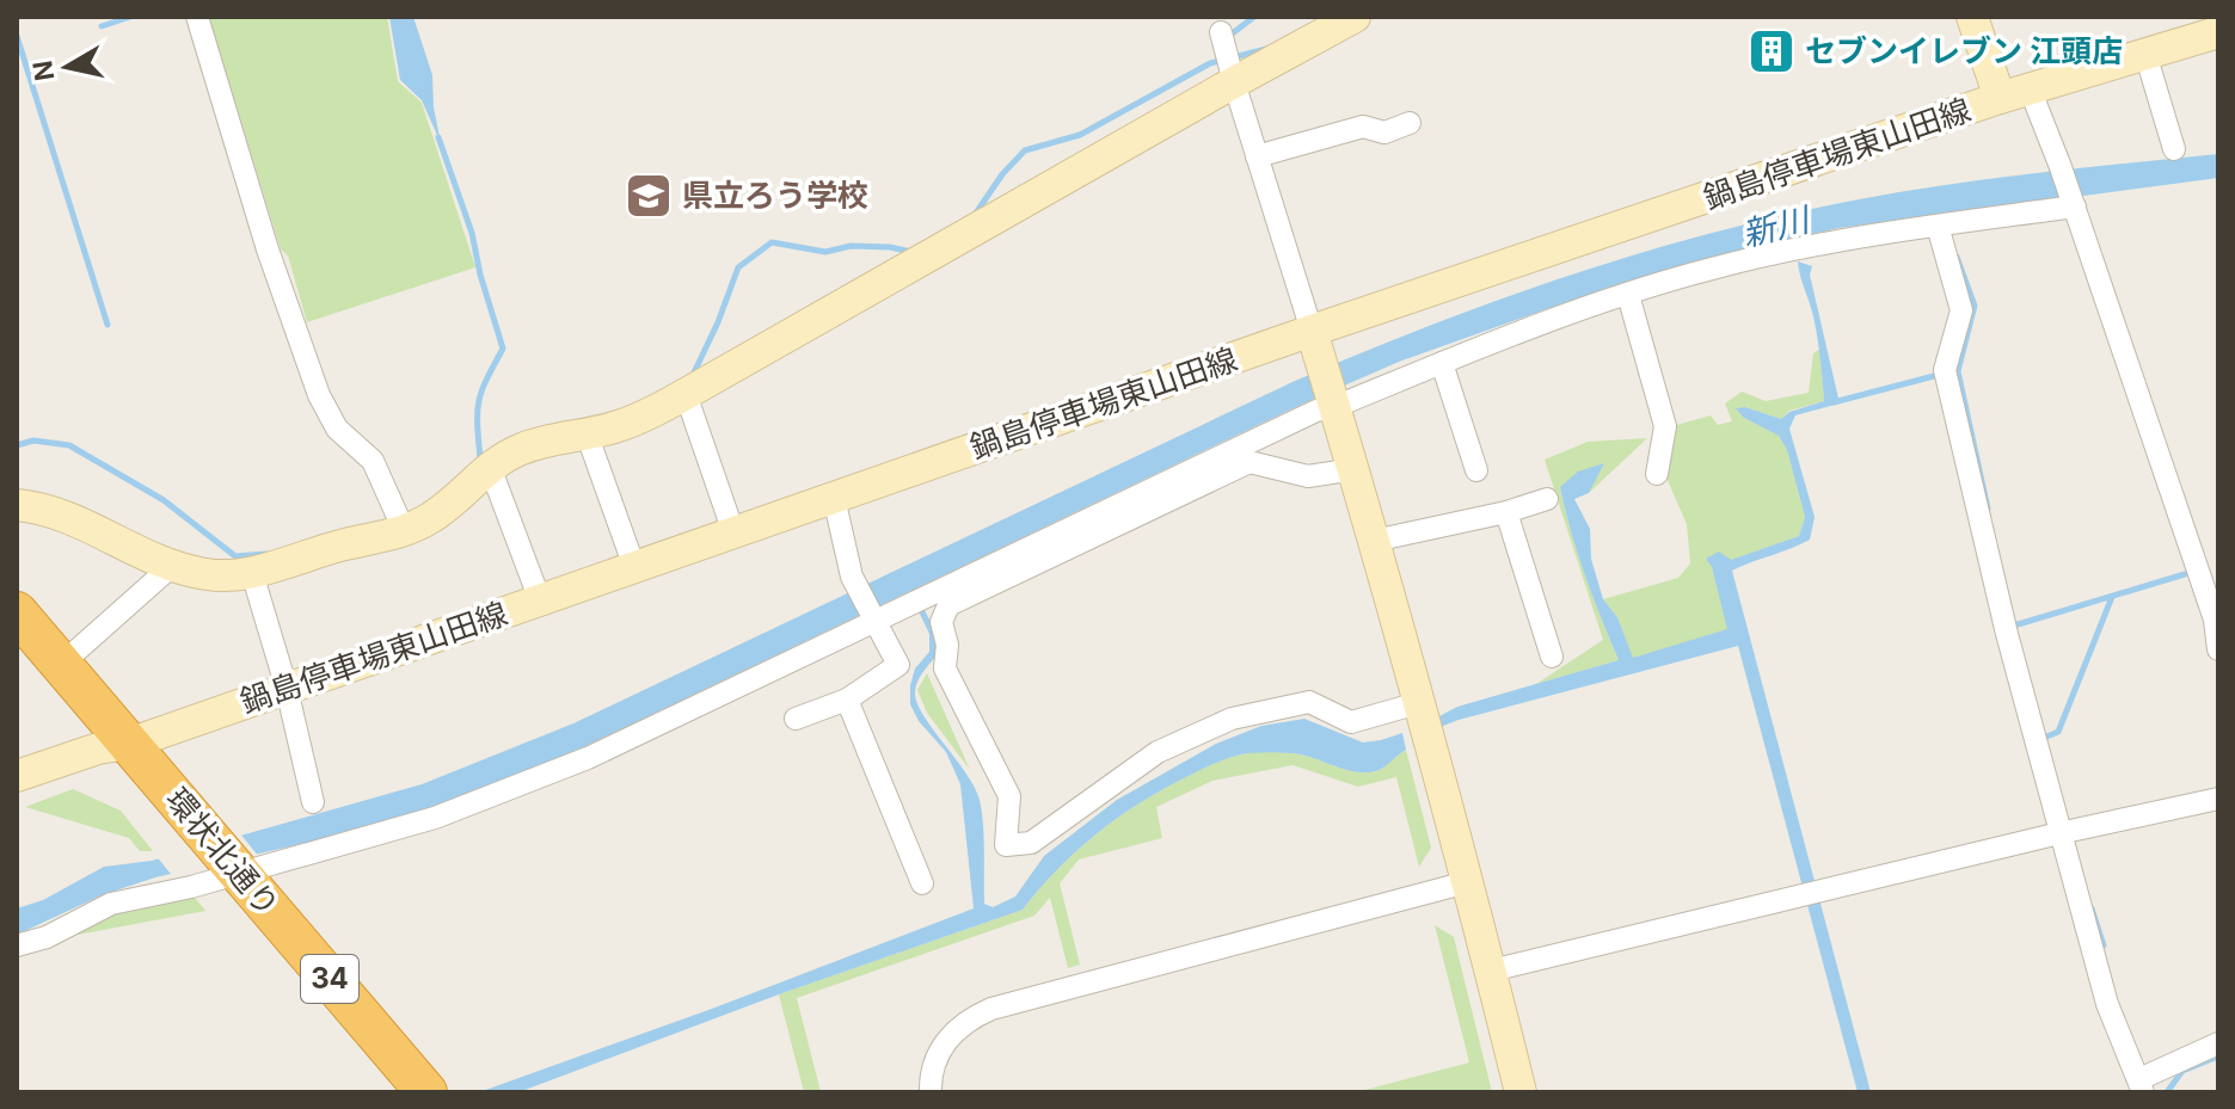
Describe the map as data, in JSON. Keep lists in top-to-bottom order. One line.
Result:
{"streets":{"highway":["環状北通り","34"],"main road":["鍋島停車場東山田線"]},"crossings":[["鍋島停車場東山田線","環状北通り"]],"water":["新川"],"places":{"building":["セブンイレブン 江頭店"],"school or university":["県立ろう学校"]},"north":"left"}
